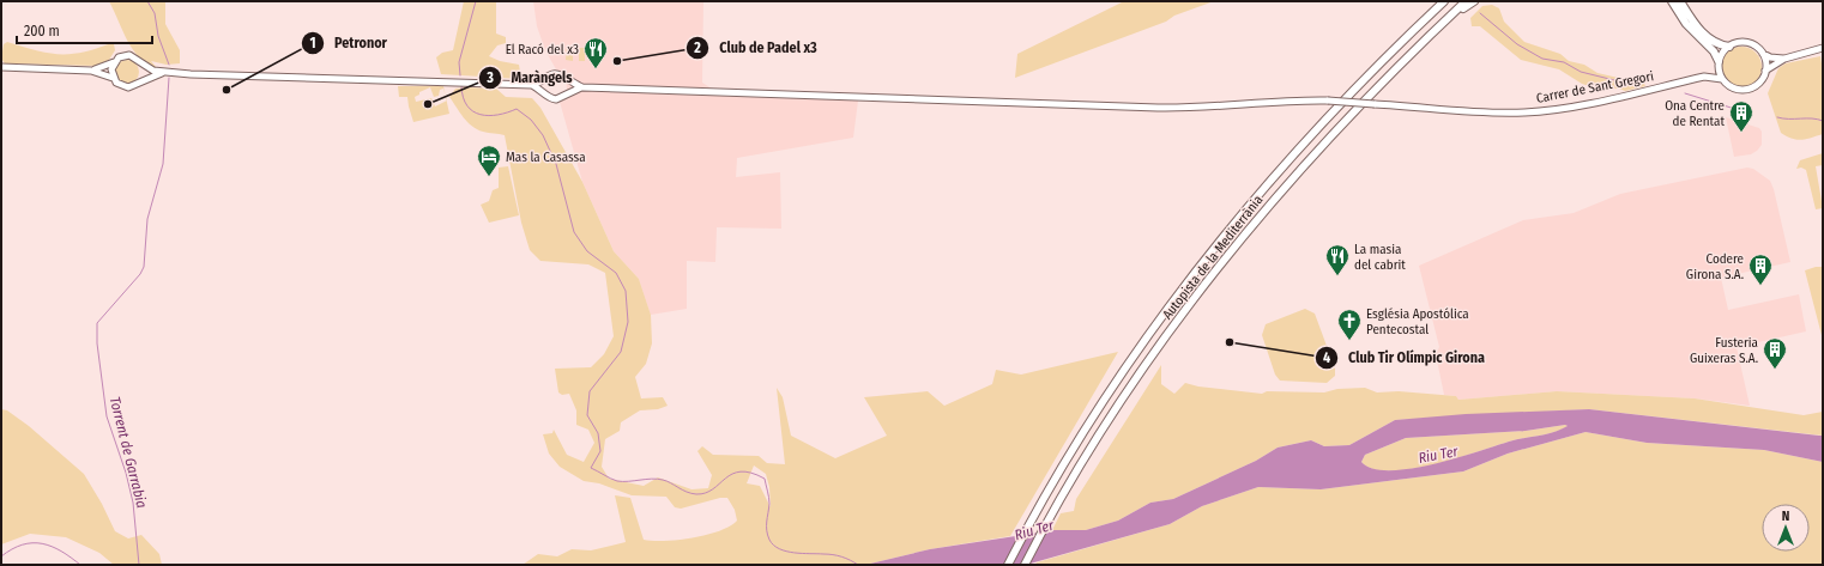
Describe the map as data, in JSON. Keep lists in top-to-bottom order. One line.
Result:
{"streets":{"highway":["Autopista de la Mediterrània"],"main road":["Carrer de Sant Gregori"]},"water":["Torrent de Garrabia","Riu Ter"],"places":{"other":["Club de Padel x3","Petronor","Maràngels","Club Tir Olímpic Girona"],"restaurant":["El Racó del x3","La masia del cabrit"],"building":["Ona Centre de Rentat","Codere Girona S.A.","Fusteria Guixeras S.A."],"hotel":["Mas la Casassa"],"church":["Església Apostólica Pentecostal"]},"scale_bar":"200 m","north":"top"}
